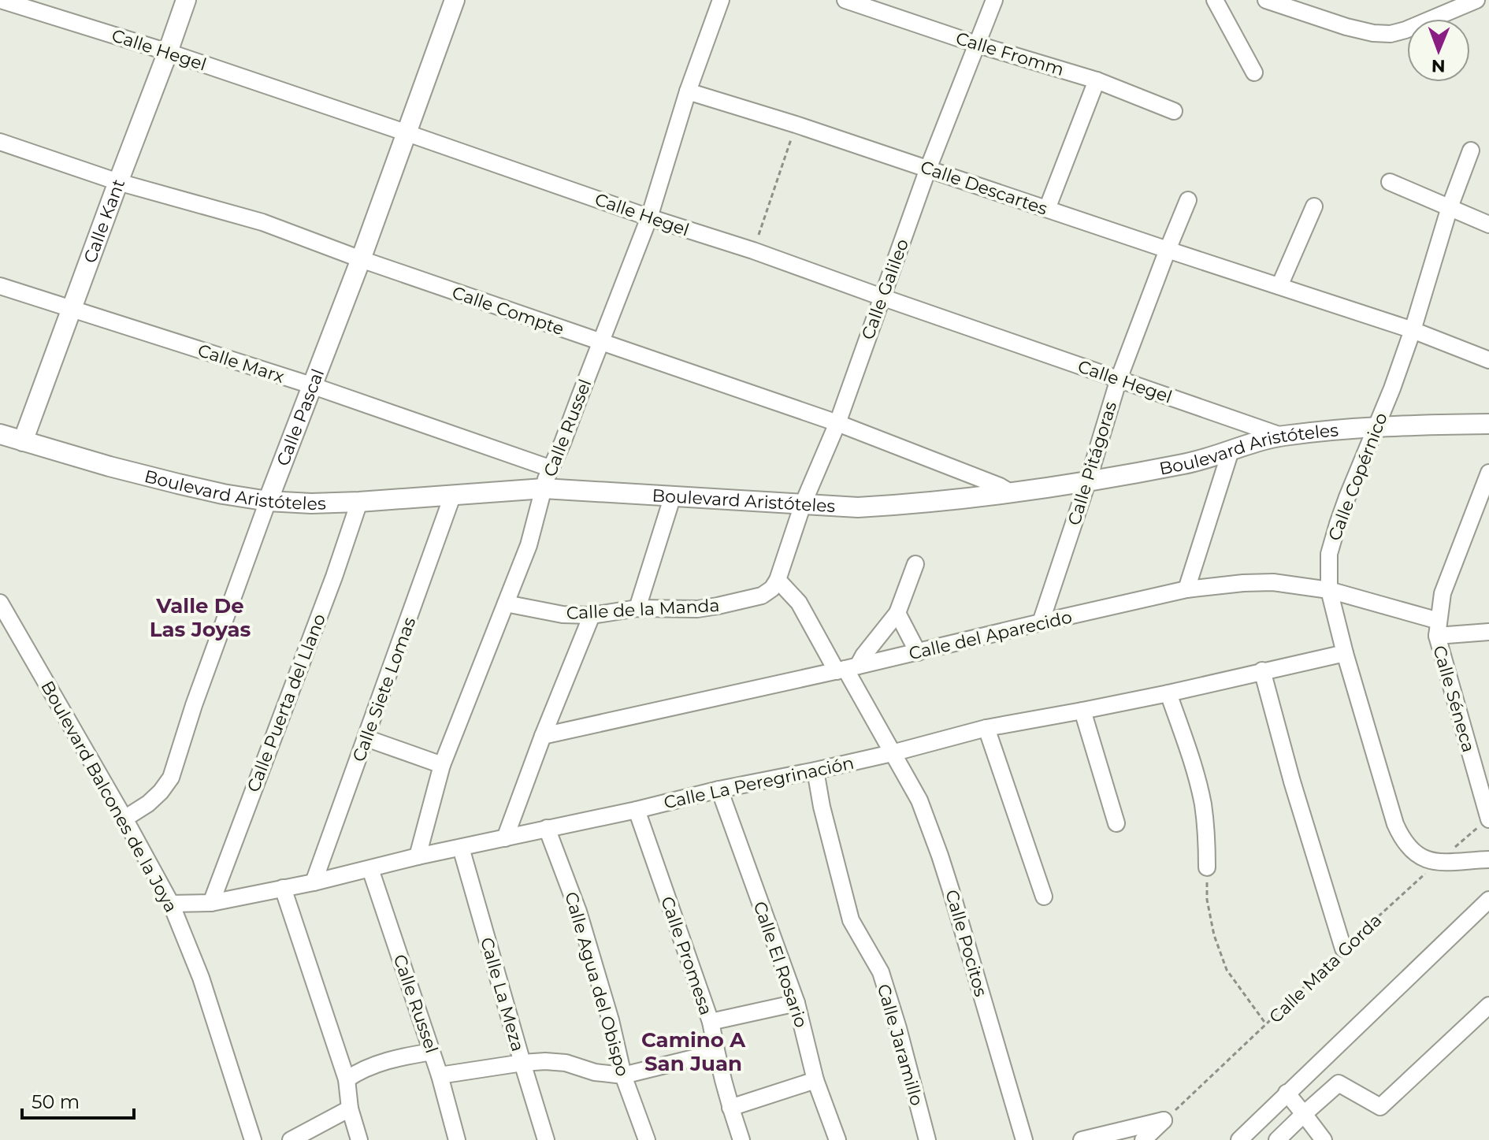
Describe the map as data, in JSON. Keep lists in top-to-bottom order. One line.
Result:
{"streets":{"street":["Calle Hegel","Calle Fromm","Calle Descartes","Calle Kant","Calle Galileo","Calle Compte","Calle Marx","Calle Pascal","Calle Russel","Boulevard Aristóteles","Calle Pitágoras","Calle Copérnico","Calle de la Manda","Calle del Aparecido","Calle Siete Lomas","Calle Séneca","Calle Puerta del Llano","Calle La Peregrinación","Boulevard Balcones de la Joya","Calle Pocitos","Calle Promesa","Calle El Rosario","Calle Agua del Obispo","Calle La Meza","Calle Jaramillo"],"path":["Calle Mata Gorda"]},"crossings":[["Calle Hegel","Calle Kant"],["Calle Hegel","Calle Galileo"],["Calle Hegel","Calle Pascal"],["Calle Hegel","Calle Russel"],["Calle Hegel","Boulevard Aristóteles"],["Calle Hegel","Calle Pitágoras"],["Calle Fromm","Calle Galileo"],["Calle Descartes","Calle Galileo"],["Calle Descartes","Calle Russel"],["Calle Descartes","Calle Pitágoras"],["Calle Descartes","Calle Copérnico"],["Calle Kant","Calle Compte"],["Calle Kant","Calle Marx"],["Calle Kant","Boulevard Aristóteles"],["Calle Galileo","Calle Compte"],["Calle Galileo","Boulevard Aristóteles"],["Calle Galileo","Calle de la Manda"],["Calle Compte","Calle Pascal"],["Calle Compte","Calle Russel"],["Calle Compte","Boulevard Aristóteles"],["Calle Marx","Calle Pascal"],["Calle Marx","Calle Russel"],["Calle Pascal","Boulevard Aristóteles"],["Calle Pascal","Boulevard Balcones de la Joya"],["Calle Russel","Boulevard Aristóteles"],["Calle Russel","Calle de la Manda"],["Calle Russel","Calle La Peregrinación"],["Boulevard Aristóteles","Calle Pitágoras"],["Boulevard Aristóteles","Calle Copérnico"],["Boulevard Aristóteles","Calle Siete Lomas"],["Boulevard Aristóteles","Calle Puerta del Llano"],["Calle Pitágoras","Calle del Aparecido"],["Calle Copérnico","Calle del Aparecido"],["Calle Copérnico","Calle La Peregrinación"],["Calle Copérnico","Calle Mata Gorda"],["Calle del Aparecido","Calle Séneca"],["Calle Siete Lomas","Calle La Peregrinación"],["Calle Séneca","Calle Mata Gorda"],["Calle Puerta del Llano","Calle La Peregrinación"],["Calle La Peregrinación","Boulevard Balcones de la Joya"],["Calle La Peregrinación","Calle Pocitos"],["Calle La Peregrinación","Calle Promesa"],["Calle La Peregrinación","Calle El Rosario"],["Calle La Peregrinación","Calle Agua del Obispo"],["Calle La Peregrinación","Calle La Meza"],["Calle La Peregrinación","Calle Jaramillo"]],"districts":["Valle De Las Joyas","Camino A San Juan"],"scale_bar":"50 m","north":"bottom"}
